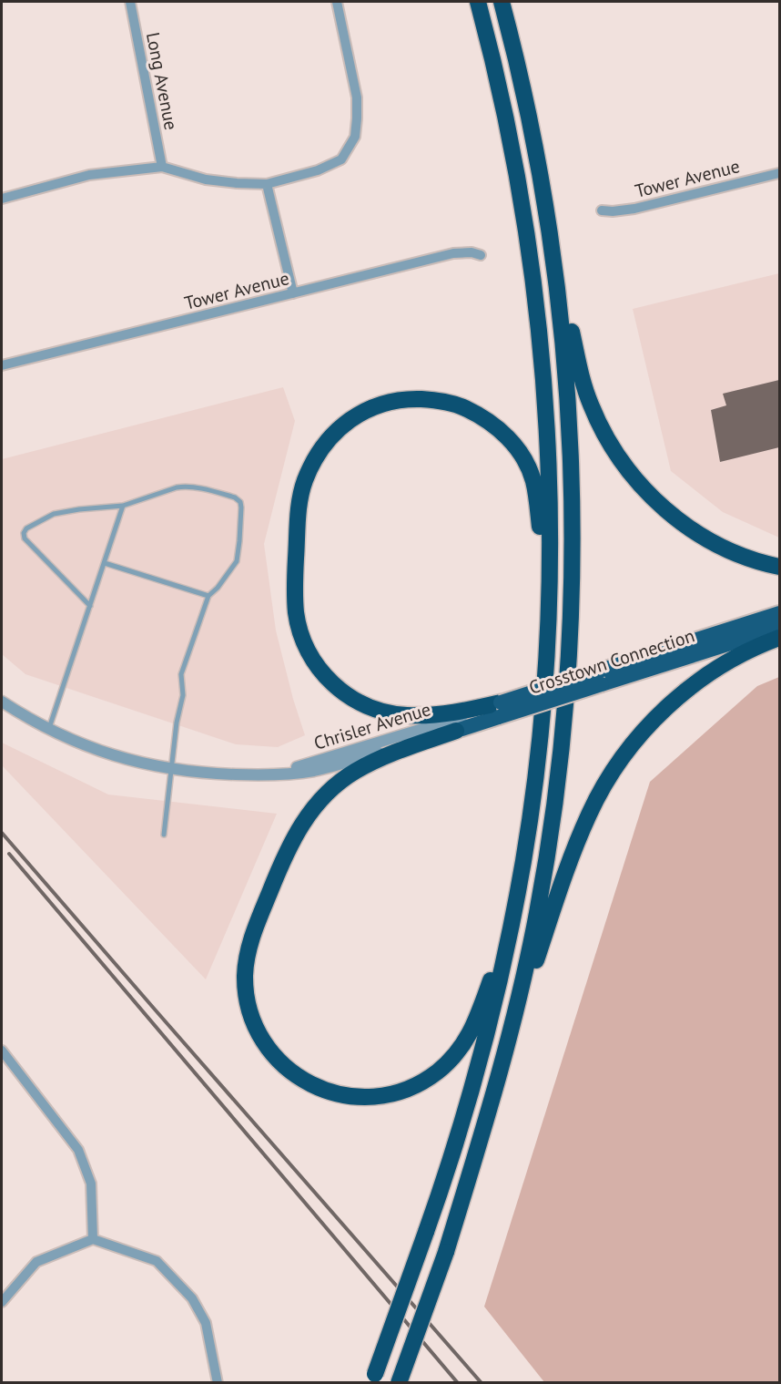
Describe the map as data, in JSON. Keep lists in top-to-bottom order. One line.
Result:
{"streets":{"highway":["Crosstown Connection"],"street":["Long Avenue","Tower Avenue","Chrisler Avenue"]},"crossings":[["Crosstown Connection","Chrisler Avenue"]]}
